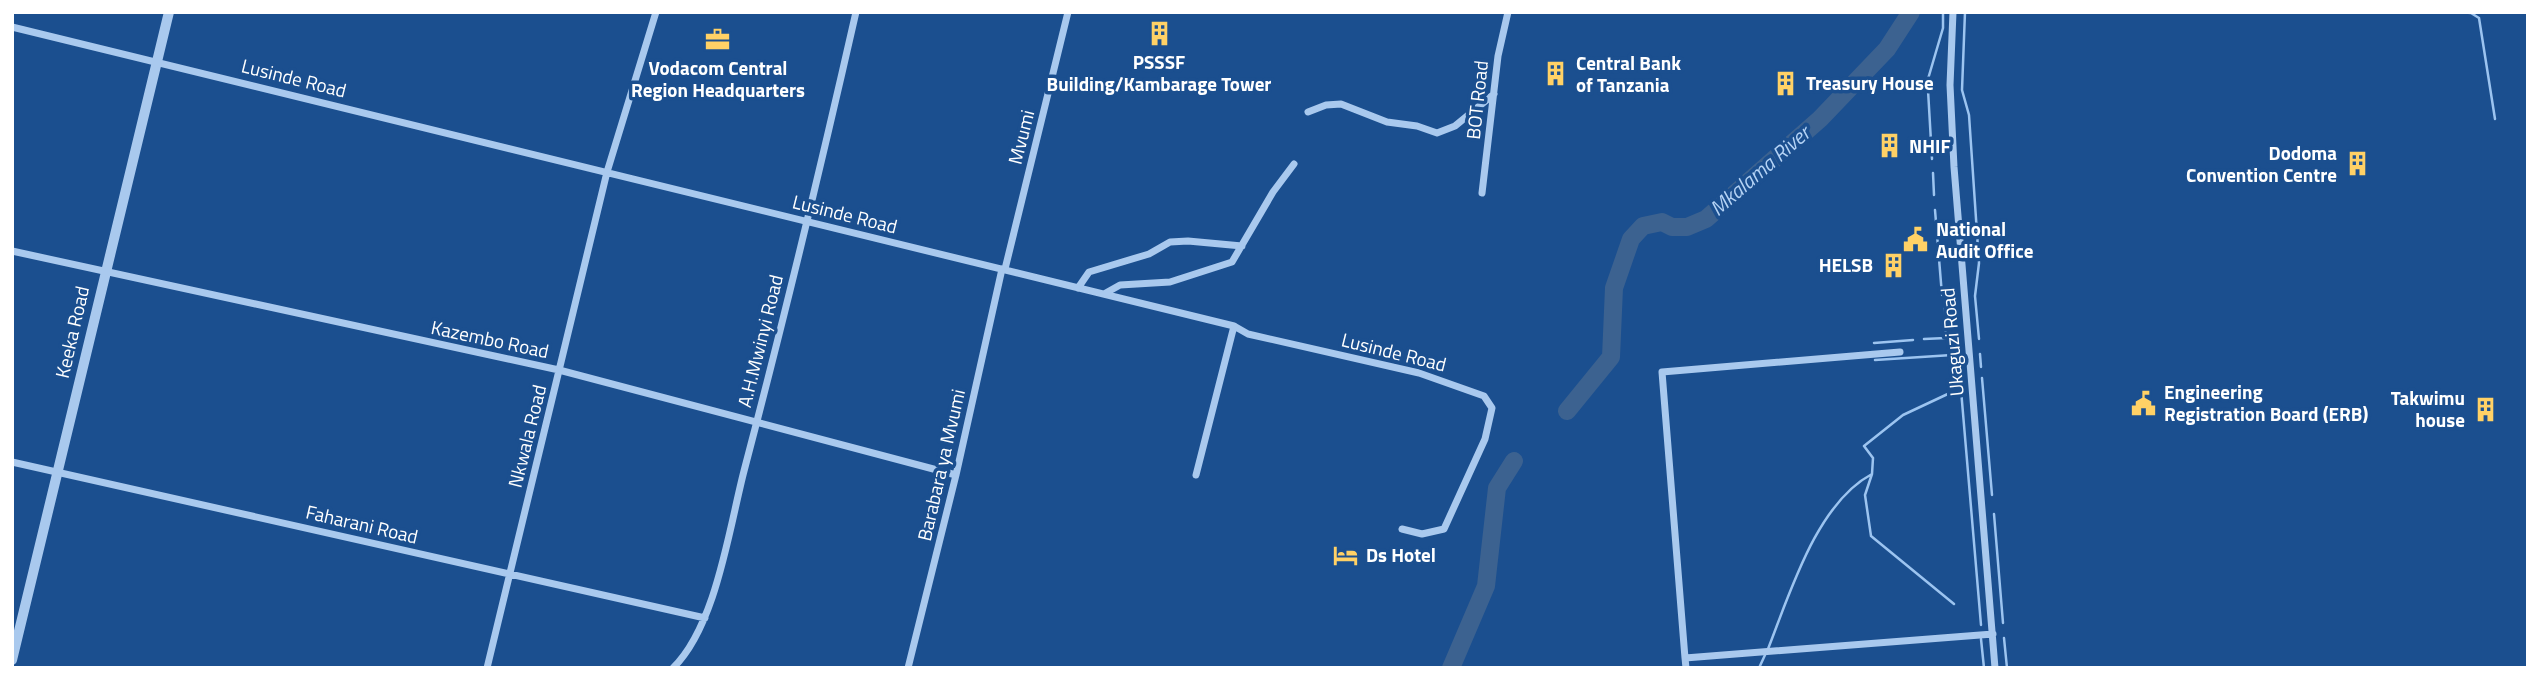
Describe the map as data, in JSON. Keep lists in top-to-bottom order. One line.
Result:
{"streets":{"street":["Lusinde Road","BOT Road","Mvumi","Keeka Road","Kazembo Road","A.H.Mwinyi Road","Ukaguzi Road","Nkwala Road","Barabara ya Mvumi","Faharani Road"]},"crossings":[["Lusinde Road","Mvumi"],["Lusinde Road","Keeka Road"],["Lusinde Road","A.H.Mwinyi Road"],["Lusinde Road","Nkwala Road"],["Lusinde Road","Barabara ya Mvumi"],["Mvumi","Barabara ya Mvumi"],["Keeka Road","Kazembo Road"],["Keeka Road","Faharani Road"],["Kazembo Road","A.H.Mwinyi Road"],["Kazembo Road","Nkwala Road"],["Kazembo Road","Barabara ya Mvumi"],["A.H.Mwinyi Road","Faharani Road"],["Nkwala Road","Faharani Road"]],"water":["Mkalama River"],"places":{"building":["PSSSF Building/Kambarage Tower","Central Bank of Tanzania","Treasury House","NHIF","Dodoma Convention Centre","HELSB","Takwimu house"],"office":["Vodacom Central Region Headquarters"],"public building":["National Audit Office","Engineering Registration Board (ERB)"],"hotel":["Ds Hotel"]}}
